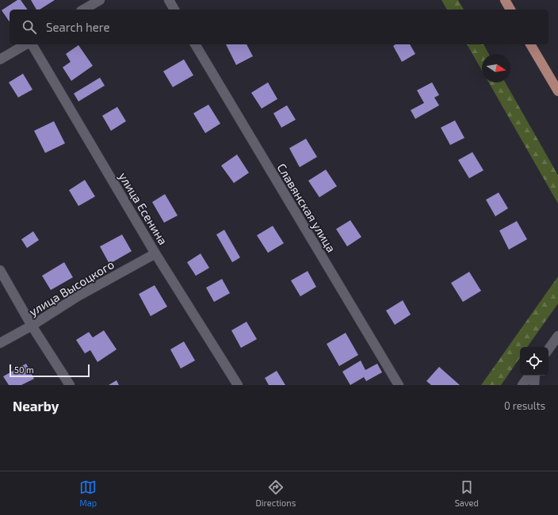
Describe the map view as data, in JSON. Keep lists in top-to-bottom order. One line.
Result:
{"streets":{"street":["Славянская улица","улица Есенина","улица Высоцкого"]},"crossings":[["улица Есенина","улица Высоцкого"]],"scale_bar":"50 m","north":"right","page":{"search":"Search here","scale":"50 m","heading":["Nearby","0 results"],"nav":["Map","Directions","Saved"]}}
